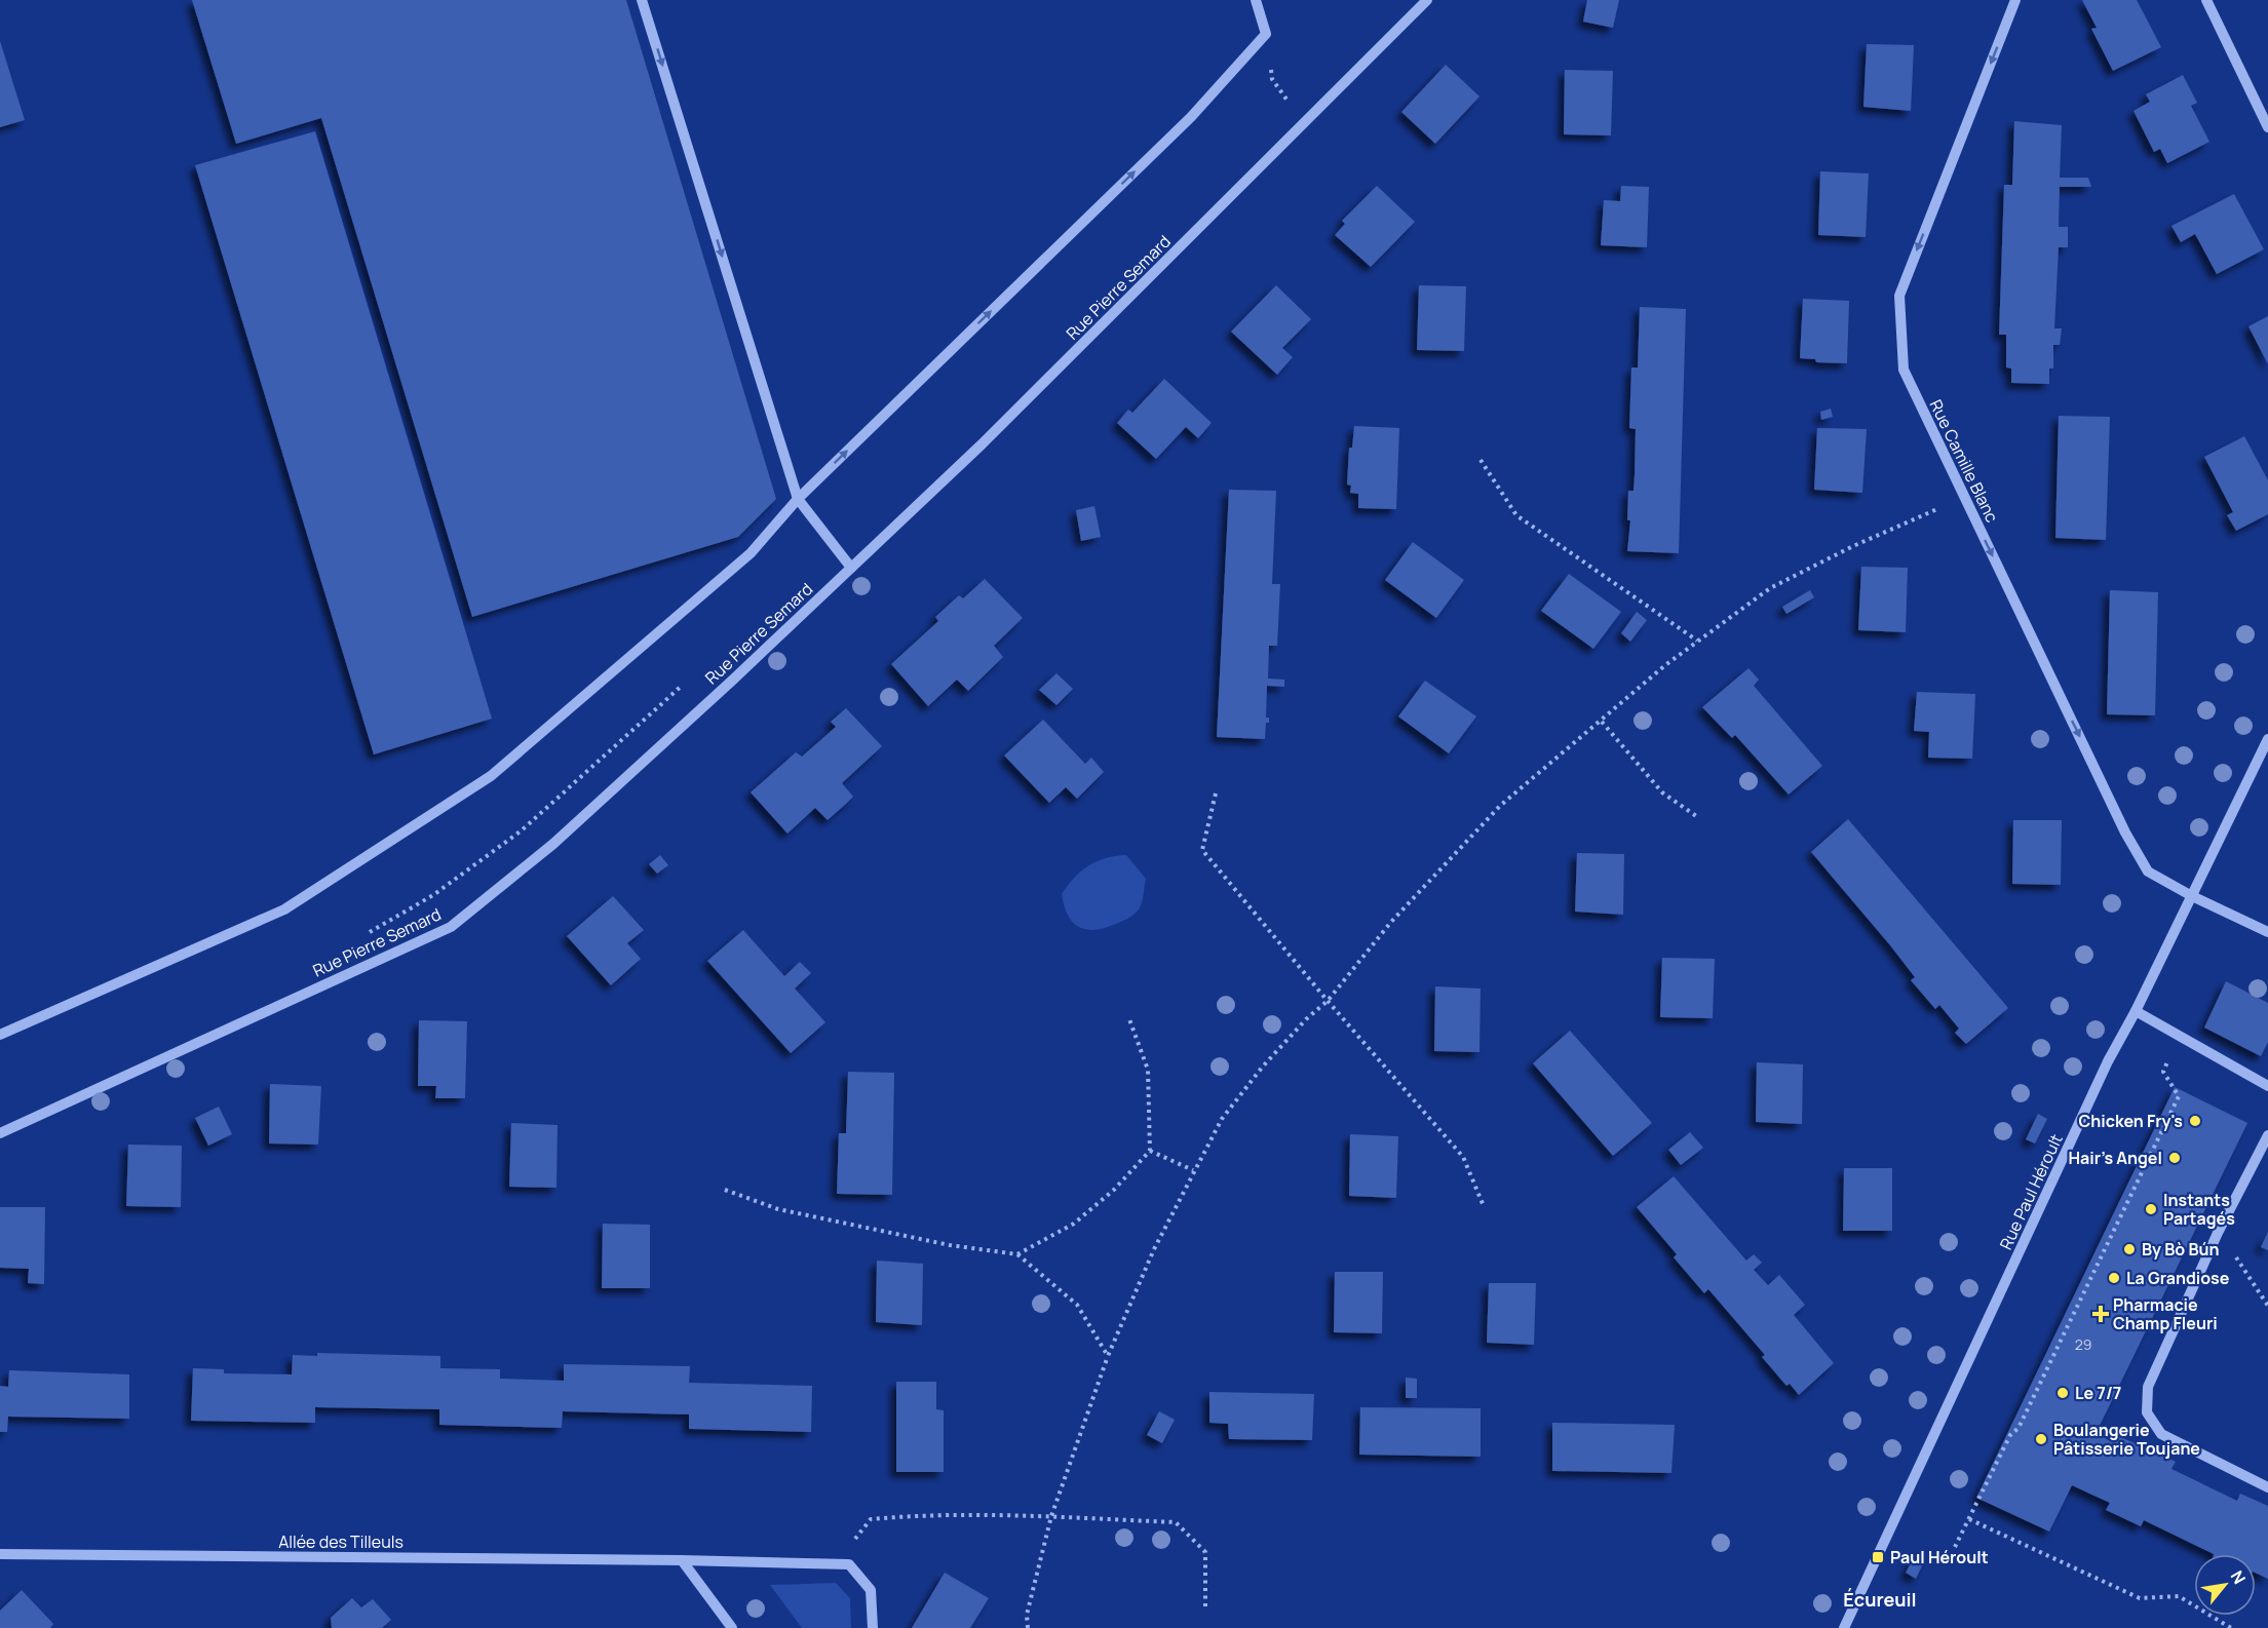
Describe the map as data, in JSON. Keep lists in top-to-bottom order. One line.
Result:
{"streets":{"street":["Rue Pierre Semard","Rue Camille Blanc","Rue Paul Héroult","Allée des Tilleuls"]},"crossings":[["Rue Camille Blanc","Rue Paul Héroult"]],"one_way":["Rue Camille Blanc"],"districts":["Écureuil"],"places":{"other":["Chicken Fry's","Hair's Angel","Instants Partagés","By Bò Bún","La Grandiose","Le 7/7","Boulangerie Pâtisserie Toujane"],"health":["Pharmacie Champ Fleuri"],"transit":["Paul Héroult"]},"house_numbers":["29"],"north":"top right"}
